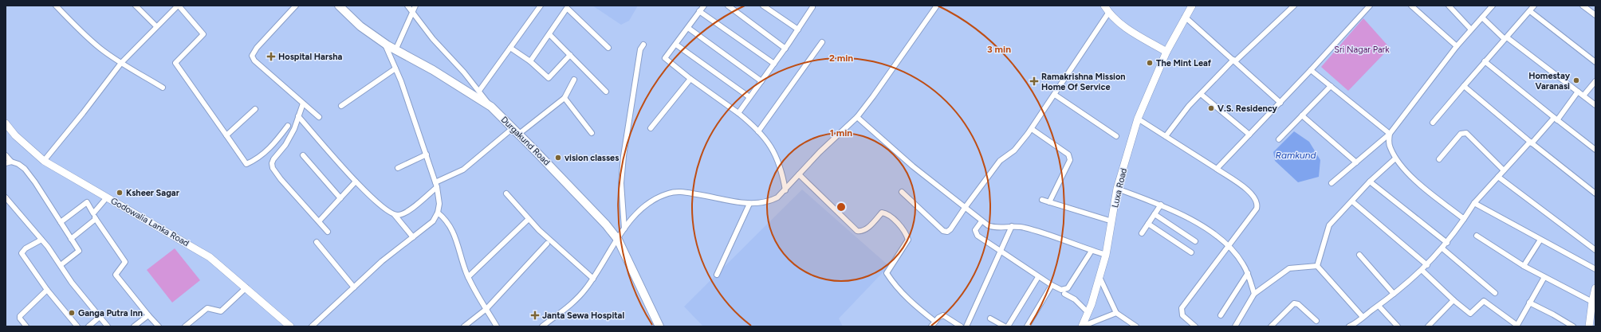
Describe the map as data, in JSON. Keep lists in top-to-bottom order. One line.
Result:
{"streets":{"main road":["Durgakund Road"],"street":["Luxa Road","Godowalia Lanka Road"]},"water":["Ramkund"],"parks":["Sri Nagar Park"],"places":{"health":["Hospital Harsha","Ramakrishna Mission Home Of Service","Janta Sewa Hospital"],"other":["The Mint Leaf","Homestay Varanasi","V.S. Residency","vision classes","Ksheer Sagar","Ganga Putra Inn"]},"rings":["3 min","2 min","1 min"]}
